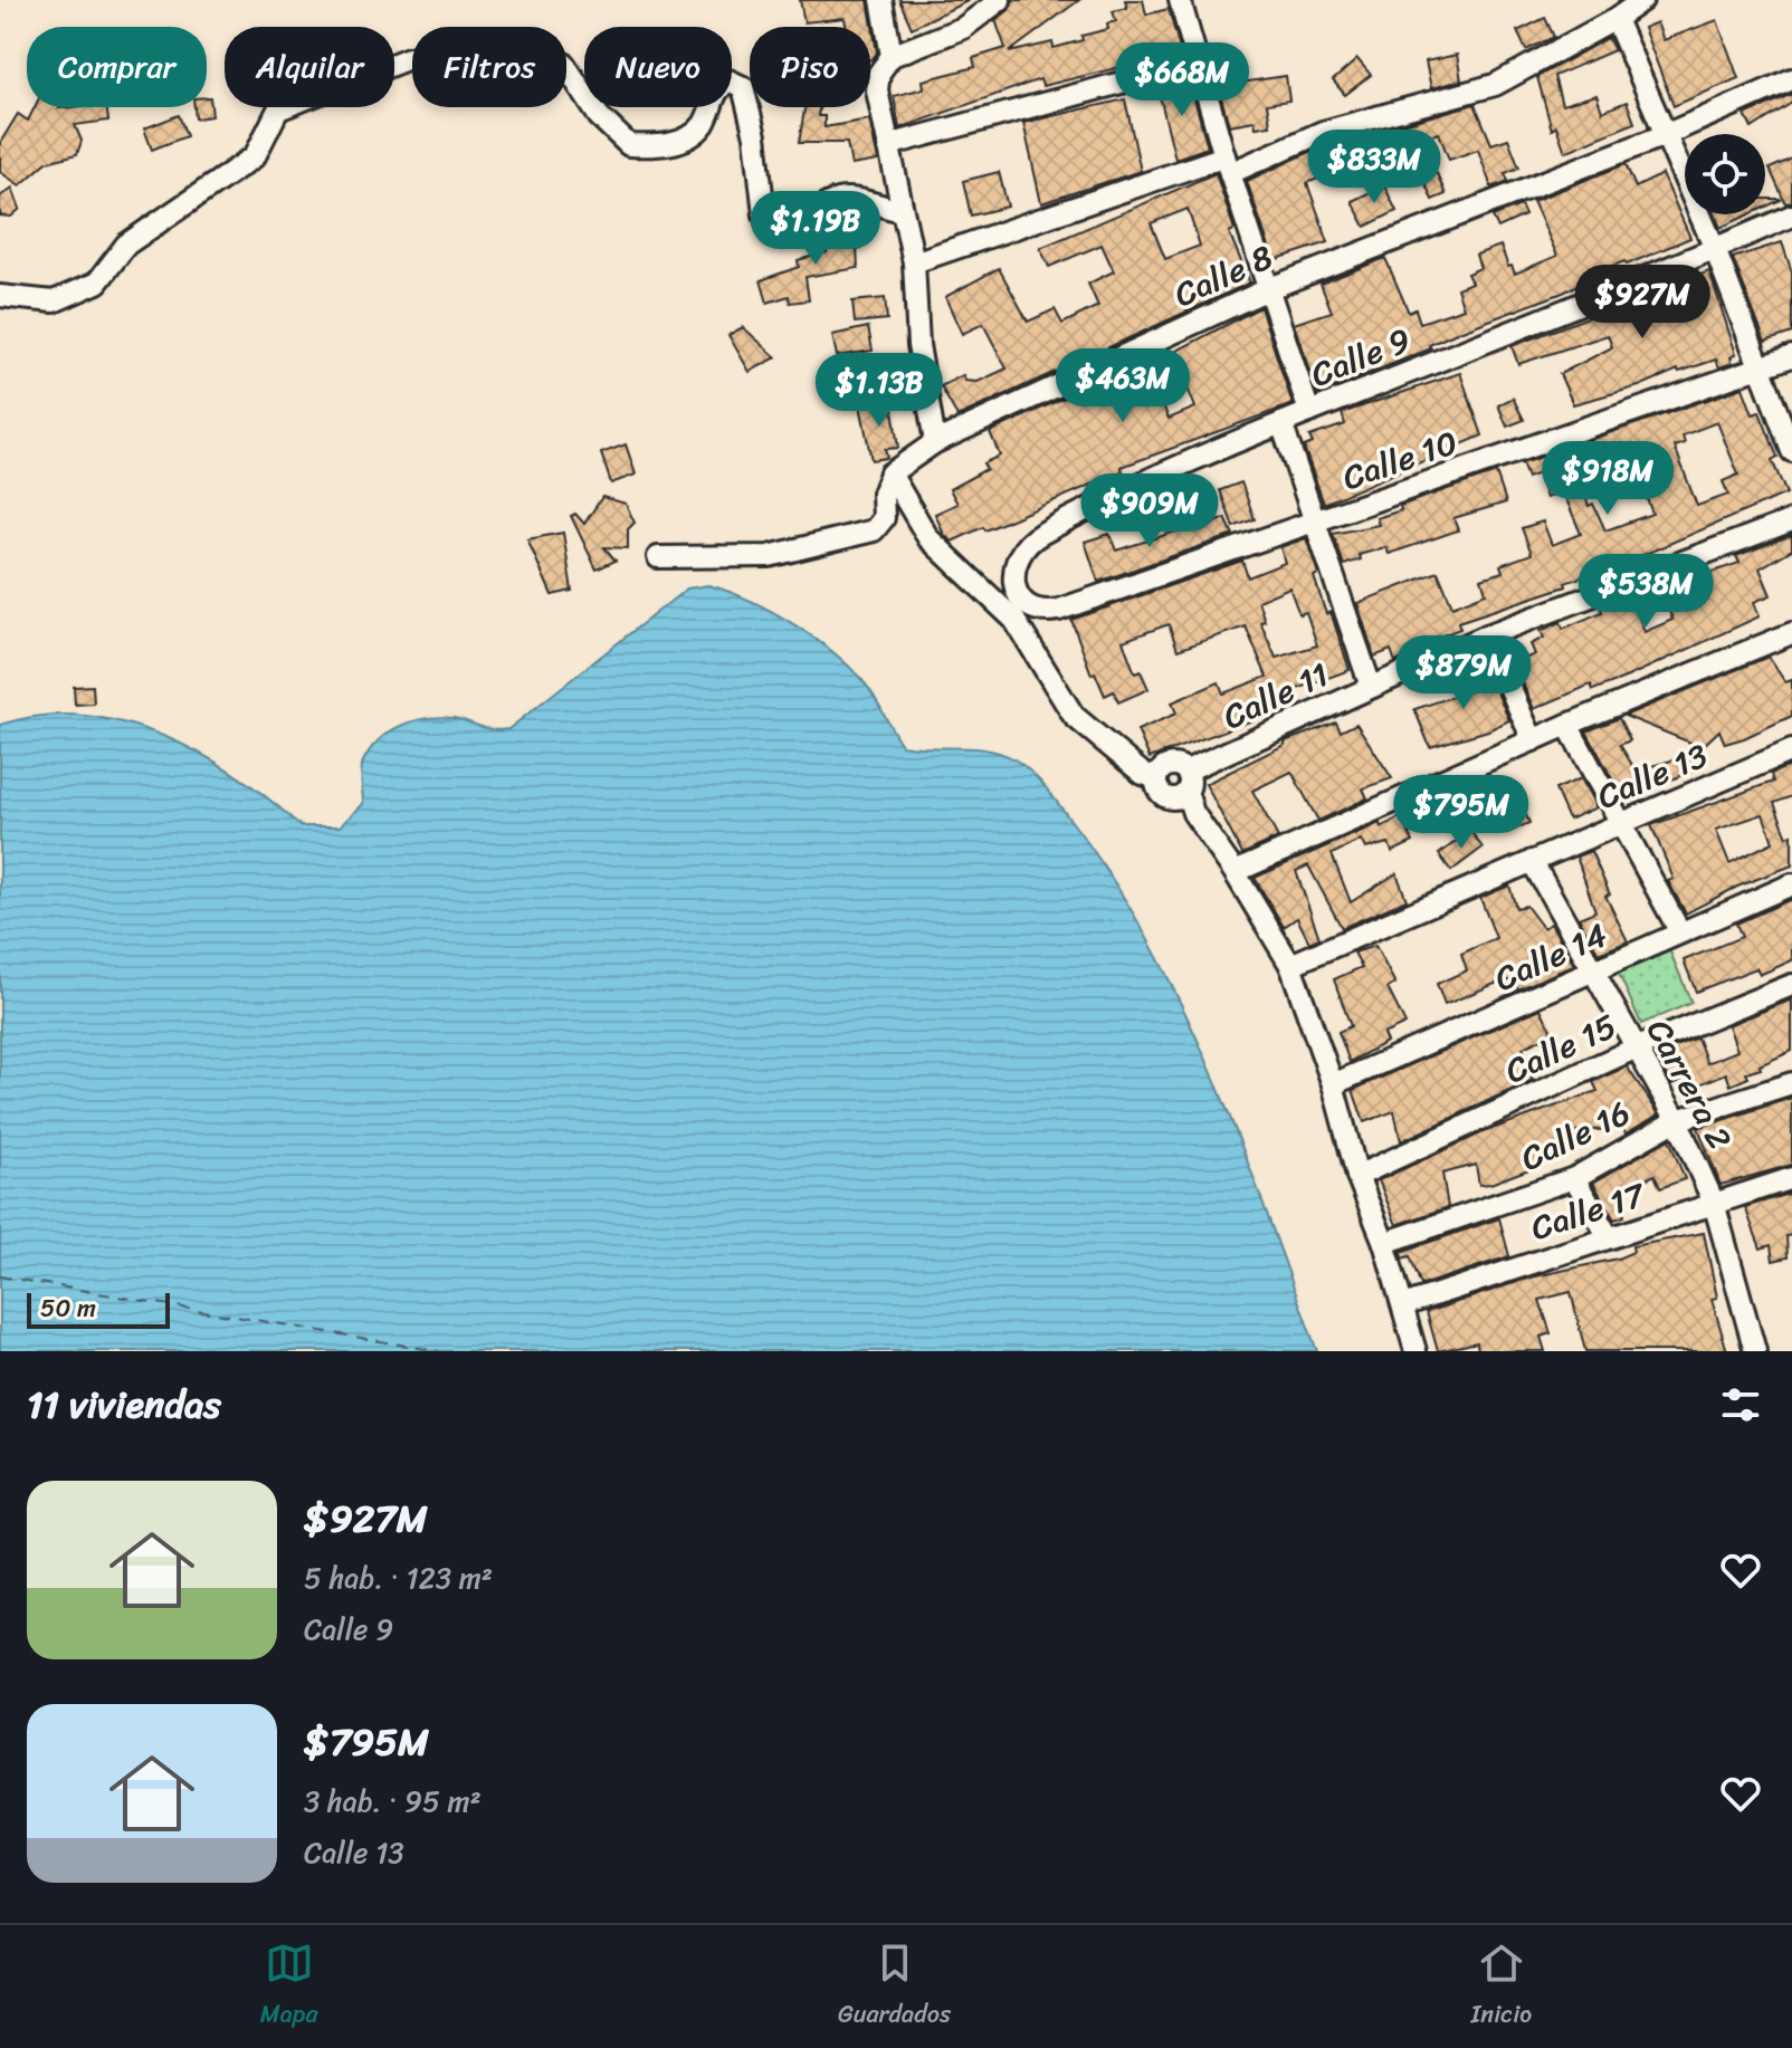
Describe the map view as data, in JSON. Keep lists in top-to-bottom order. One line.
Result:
{"streets":{"street":["Calle 8","Calle 9","Calle 10","Calle 11","Calle 13","Calle 14","Calle 15","Carrera 2","Calle 16","Calle 17"]},"crossings":[["Calle 9","Calle 10"],["Calle 13","Carrera 2"],["Calle 14","Carrera 2"],["Calle 15","Carrera 2"],["Carrera 2","Calle 16"],["Carrera 2","Calle 17"]],"scale_bar":"50 m","page":{"chip":["Comprar","Alquilar","Filtros","Nuevo","Piso"],"price":["$668M","$833M","$1.19B","$927M","$463M","$1.13B","$918M","$909M","$538M","$879M","$795M"],"scale":"50 m","heading":"11 viviendas","list":[{"name":"$927M","note":"5 hab. · 123 m² · Calle 9"},{"name":"$795M","note":"3 hab. · 95 m² · Calle 13"}],"tabs":["Mapa","Guardados","Inicio"]}}
